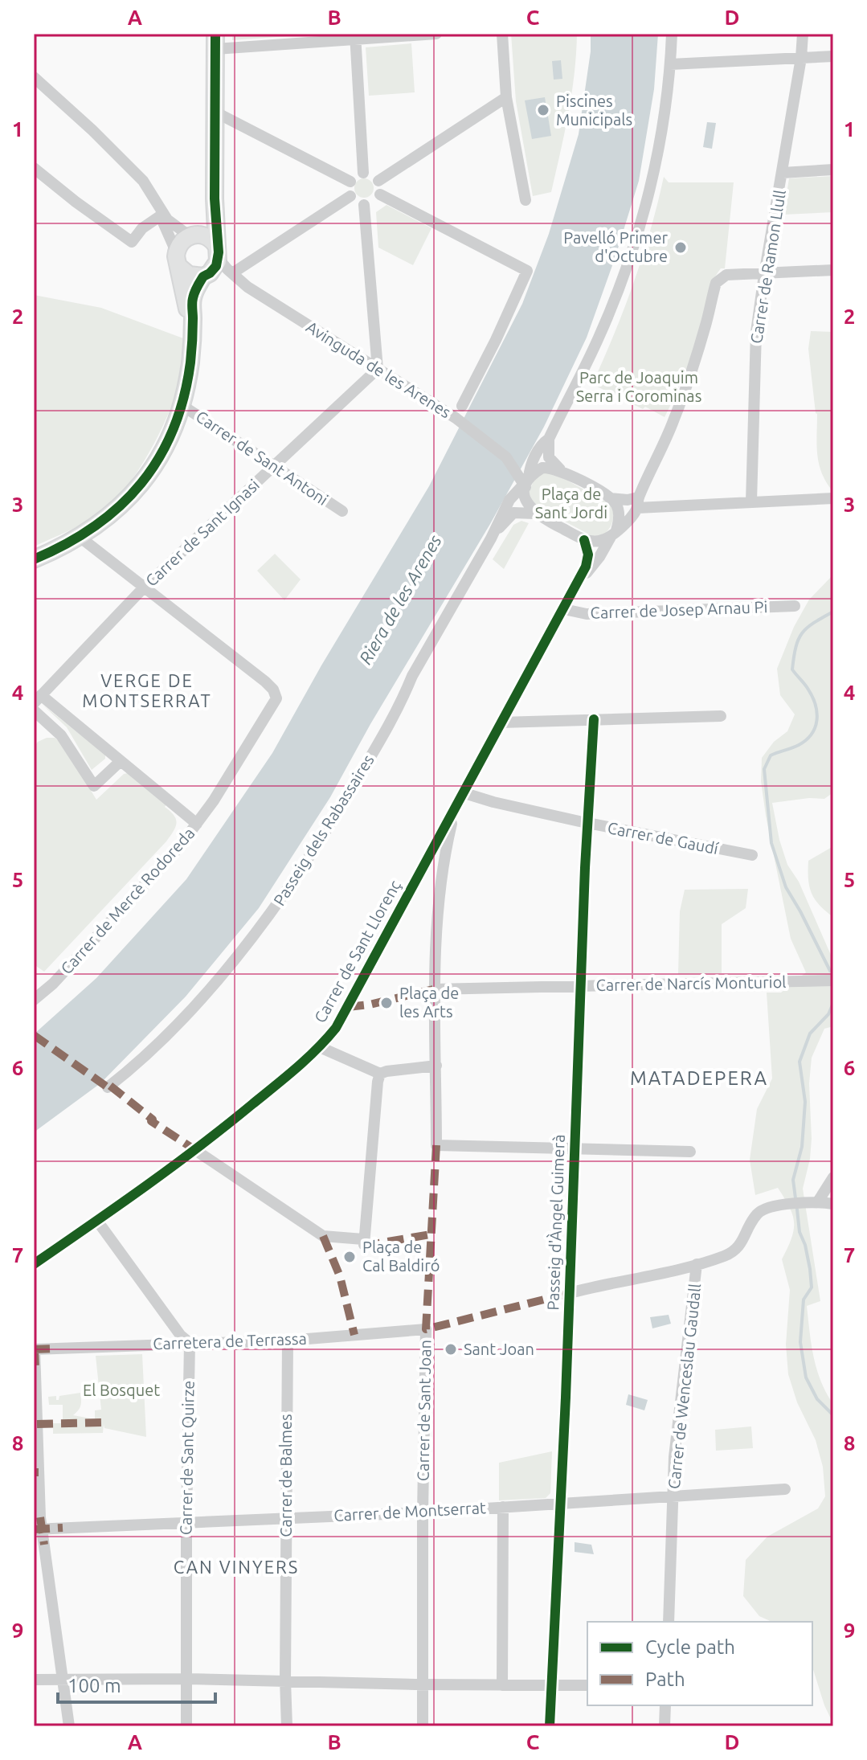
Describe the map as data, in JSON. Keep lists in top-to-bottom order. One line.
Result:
{"streets":{"street":["Carrer de Ramon Llull","Avinguda de les Arenes","Carrer de Sant Antoni","Carrer de Sant Ignasi","Carrer de Josep Arnau Pi","Passeig dels Rabassaires","Carrer de Gaudí","Carrer de Mercè Rodoreda","Carrer de Sant Llorenç","Carrer de Narcís Monturiol","Passeig d'Àngel Guimerà","Carretera de Terrassa","Carrer de Wenceslau Gaudall","Carrer de Sant Joan","Carrer de Sant Quirze","Carrer de Balmes","Carrer de Montserrat"]},"crossings":[["Carrer de Ramon Llull","Carrer de Sant Llorenç"],["Avinguda de les Arenes","Carrer de Sant Ignasi"],["Avinguda de les Arenes","Passeig dels Rabassaires"],["Carrer de Sant Antoni","Carrer de Sant Ignasi"],["Carrer de Sant Ignasi","Carrer de Mercè Rodoreda"],["Carrer de Josep Arnau Pi","Carrer de Sant Llorenç"],["Carrer de Gaudí","Carrer de Sant Llorenç"],["Carrer de Gaudí","Passeig d'Àngel Guimerà"],["Carrer de Narcís Monturiol","Passeig d'Àngel Guimerà"],["Passeig d'Àngel Guimerà","Carrer de Montserrat"],["Carretera de Terrassa","Carrer de Sant Joan"],["Carretera de Terrassa","Carrer de Sant Quirze"],["Carretera de Terrassa","Carrer de Balmes"],["Carrer de Wenceslau Gaudall","Carrer de Montserrat"],["Carrer de Sant Joan","Carrer de Montserrat"],["Carrer de Sant Quirze","Carrer de Montserrat"],["Carrer de Balmes","Carrer de Montserrat"]],"districts":["VERGE DE MONTSERRAT","MATADEPERA","CAN VINYERS"],"water":["Riera de les Arenes"],"parks":["Parc de Joaquim Serra i Corominas","Plaça de Sant Jordi","El Bosquet"],"places":["Piscines Municipals","Pavelló Primer d'Octubre","Plaça de les Arts","Plaça de Cal Baldiró","Sant Joan"],"legend":["Cycle path","Path"],"scale_bar":"100 m","grid":{"columns":["A","B","C","D"],"rows":["1","2","3","4","5","6","7","8","9"]}}
